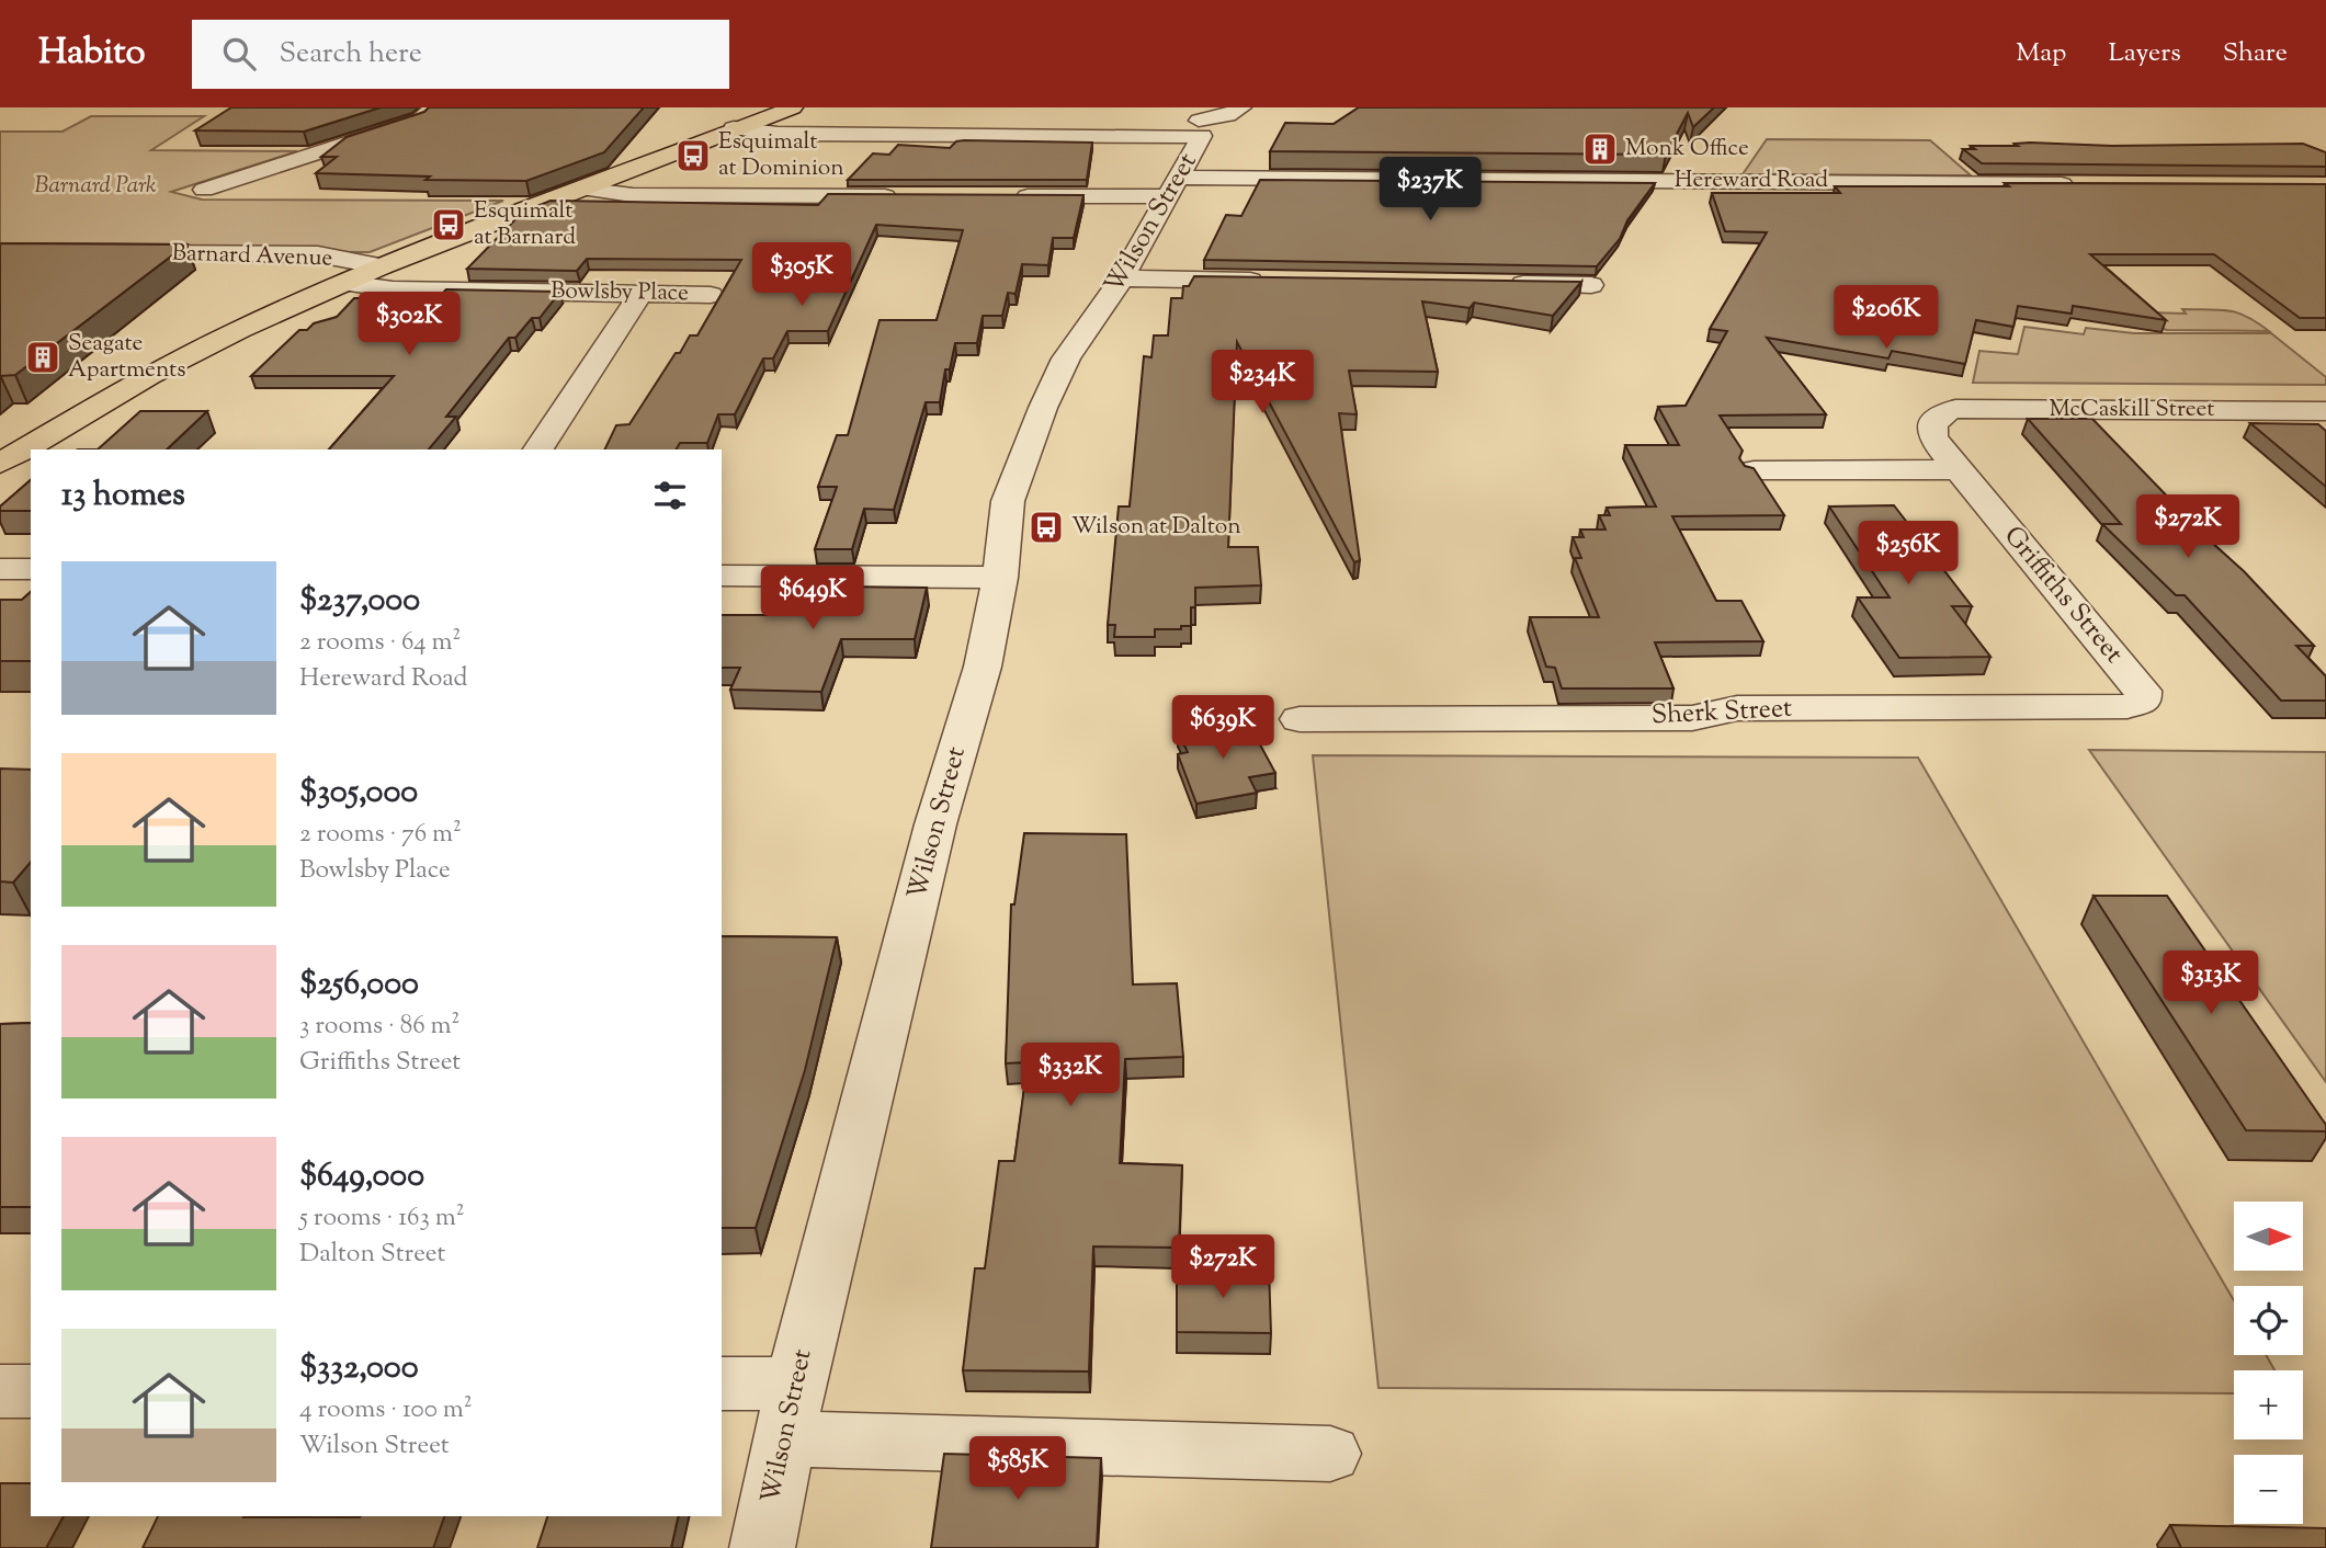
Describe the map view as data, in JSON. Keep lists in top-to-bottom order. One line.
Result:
{"streets":{"street":["Hereward Road","Wilson Street","Barnard Avenue","Bowlsby Place","McCaskill Street","Griffiths Street","Sherk Street"]},"crossings":[["Hereward Road","Wilson Street"],["McCaskill Street","Griffiths Street"],["Griffiths Street","Sherk Street"]],"parks":["Barnard Park"],"places":{"building":["Monk Office","Seagate Apartments"],"bus stop":["Esquimalt at Dominion","Esquimalt at Barnard","Wilson at Dalton"]},"north":"right","page":{"header":"Habito","search":"Search here","nav":["Map","Layers","Share"],"price":["$237K","$305K","$206K","$302K","$234K","$272K","$256K","$649K","$639K","$313K","$332K","$272K","$585K"],"heading":"13 homes","list":[{"name":"$237,000","note":"2 rooms · 64 m² · Hereward Road"},{"name":"$305,000","note":"2 rooms · 76 m² · Bowlsby Place"},{"name":"$256,000","note":"3 rooms · 86 m² · Griffiths Street"},{"name":"$649,000","note":"5 rooms · 163 m² · Dalton Street"},{"name":"$332,000","note":"4 rooms · 100 m² · Wilson Street"}],"map_buttons":["+","−"]}}
